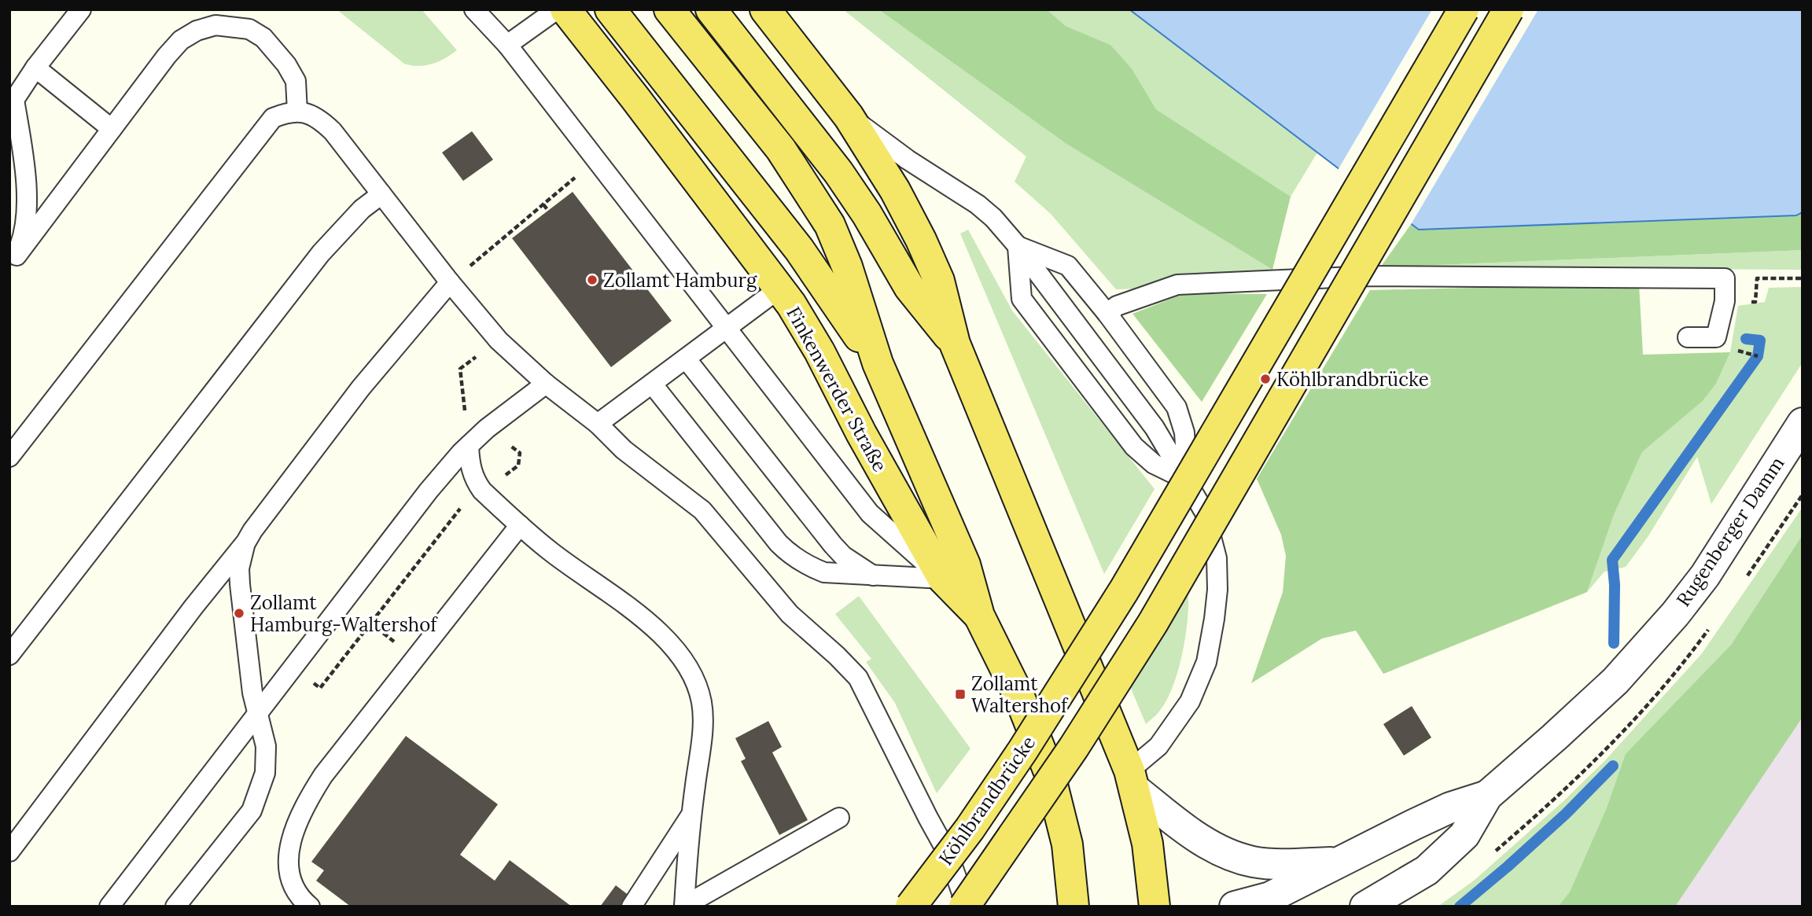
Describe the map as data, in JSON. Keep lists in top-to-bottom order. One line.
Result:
{"streets":{"main road":["Finkenwerder Straße","Köhlbrandbrücke"],"street":["Rugenberger Damm"]},"places":{"other":["Zollamt Hamburg","Köhlbrandbrücke","Zollamt Hamburg-Waltershof"],"transit":["Zollamt Waltershof"]}}
